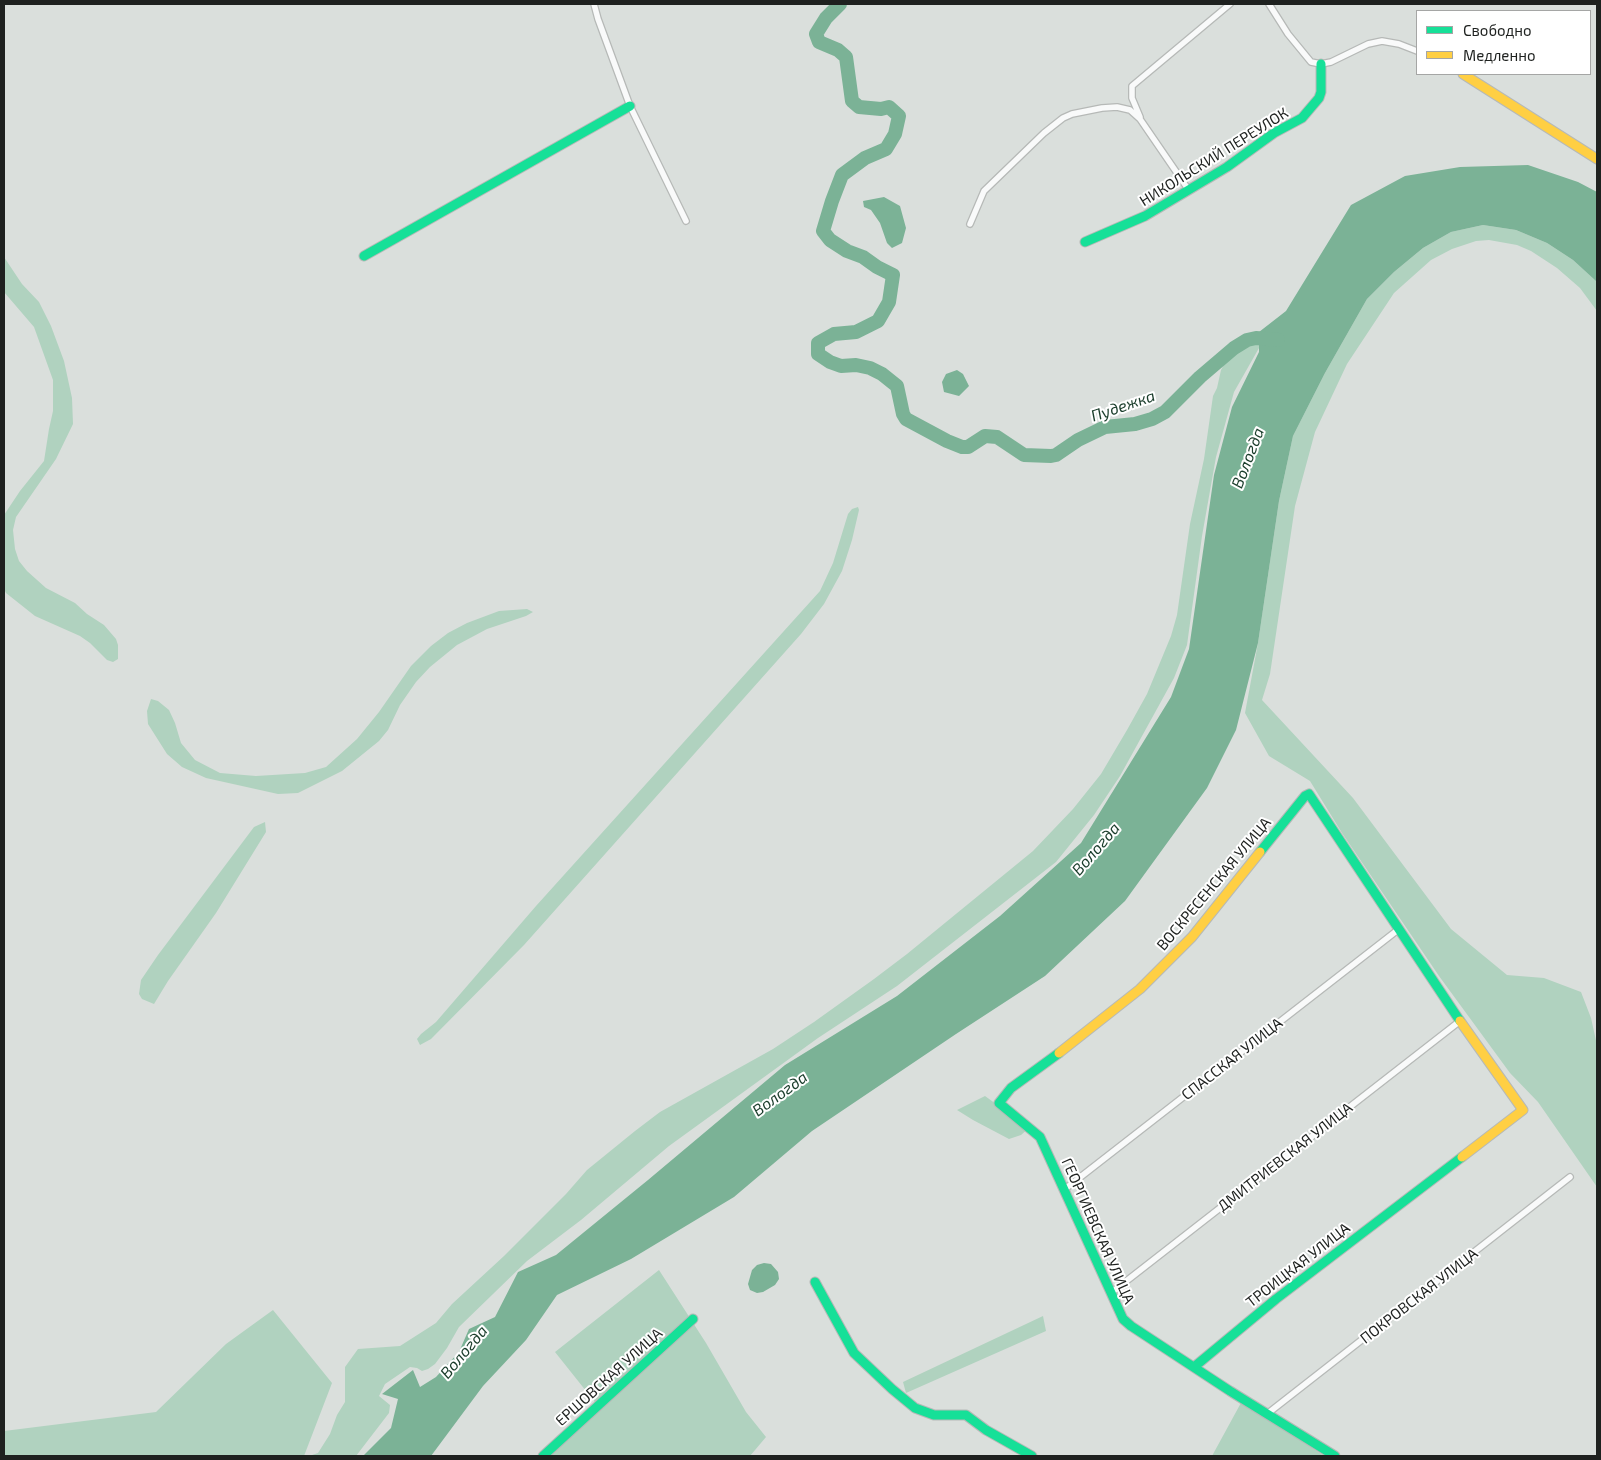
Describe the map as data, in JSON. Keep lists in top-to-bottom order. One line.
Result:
{"streets":{"street":["НИКОЛЬСКИЙ ПЕРЕУЛОК","ВОСКРЕСЕНСКАЯ УЛИЦА","СПАССКАЯ УЛИЦА","ДМИТРИЕВСКАЯ УЛИЦА","ГЕОРГИЕВСКАЯ УЛИЦА","ТРОИЦКАЯ УЛИЦА","ПОКРОВСКАЯ УЛИЦА","ЕРШОВСКАЯ УЛИЦА"]},"crossings":[["ВОСКРЕСЕНСКАЯ УЛИЦА","СПАССКАЯ УЛИЦА"],["ВОСКРЕСЕНСКАЯ УЛИЦА","ГЕОРГИЕВСКАЯ УЛИЦА"],["СПАССКАЯ УЛИЦА","ГЕОРГИЕВСКАЯ УЛИЦА"],["ДМИТРИЕВСКАЯ УЛИЦА","ГЕОРГИЕВСКАЯ УЛИЦА"],["ДМИТРИЕВСКАЯ УЛИЦА","ТРОИЦКАЯ УЛИЦА"],["ГЕОРГИЕВСКАЯ УЛИЦА","ТРОИЦКАЯ УЛИЦА"],["ГЕОРГИЕВСКАЯ УЛИЦА","ПОКРОВСКАЯ УЛИЦА"]],"water":["Пудежка","Вологда"],"legend":["Свободно","Медленно"]}
